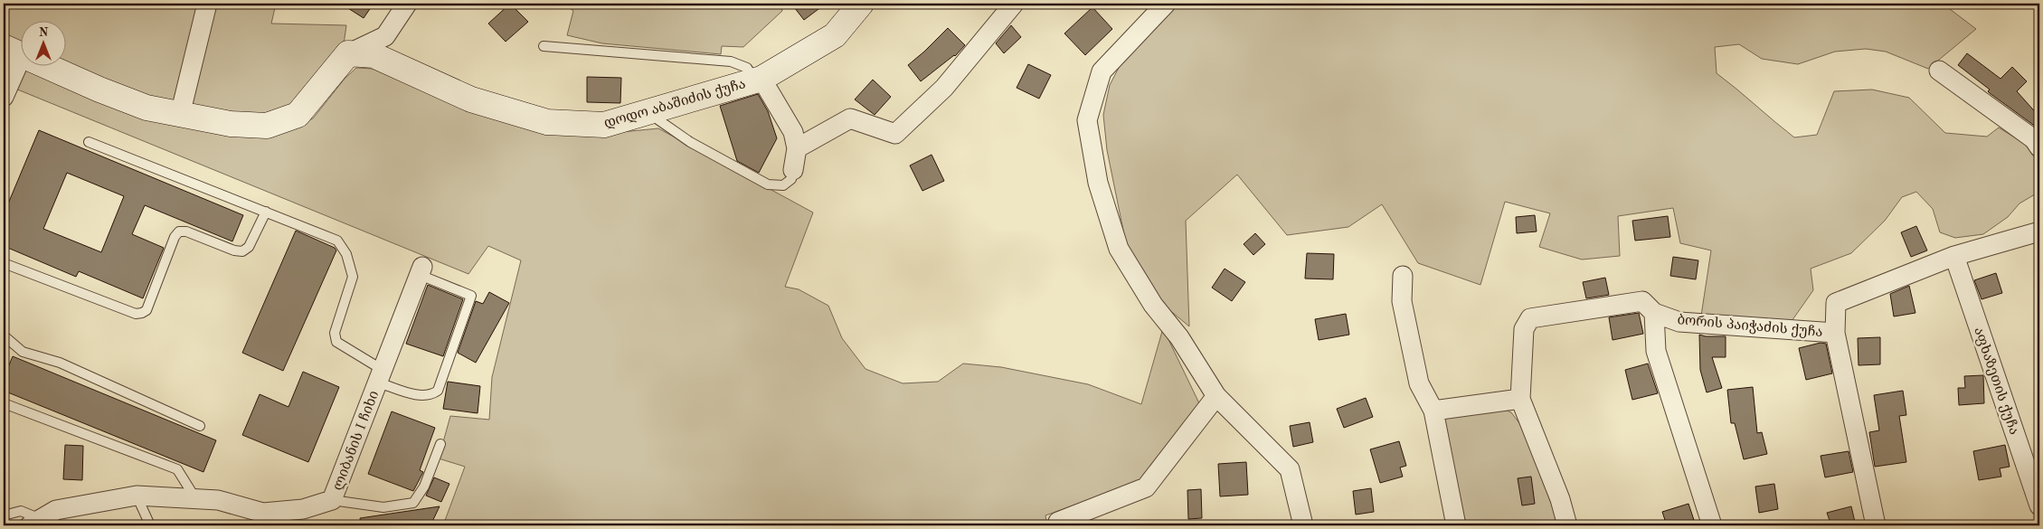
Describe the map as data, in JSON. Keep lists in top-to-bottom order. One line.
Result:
{"streets":{"street":["დოდო აბაშიძის ქუჩა","ბორის პაიჭაძის ქუჩა","აფხაზეთის ქუჩა","ლიბანის I ჩიხი"]},"north":"top"}
